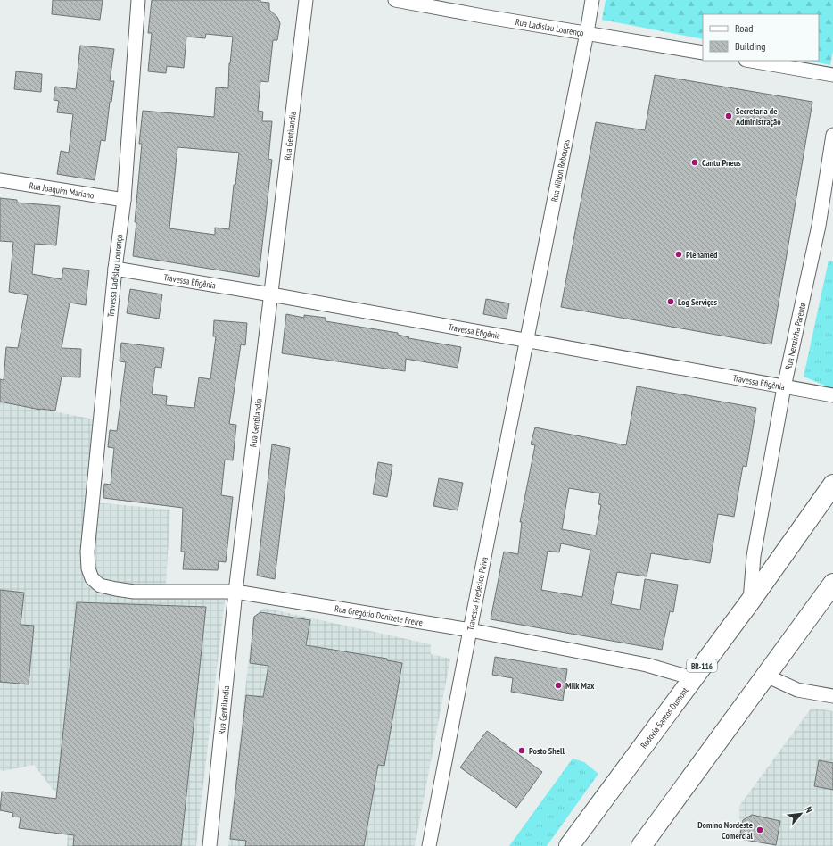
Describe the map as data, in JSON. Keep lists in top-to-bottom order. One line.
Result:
{"streets":{"highway":["BR-116","Rodovia Santos Dumont"],"street":["Rua Ladislau Lourenço","Rua Gentilandia","Rua Nilton Rebouças","Rua Joaquim Mariano","Travessa Ladislau Lourenço","Travessa Efigênia","Rua Nenzinha Parente","Travessa Frederico Paiva","Rua Gregório Donizete Freire"]},"crossings":[["Rua Ladislau Lourenço","Rua Nilton Rebouças"],["Rua Gentilandia","Travessa Efigênia"],["Rua Gentilandia","Rua Gregório Donizete Freire"],["Rua Nilton Rebouças","Travessa Efigênia"],["Rua Nilton Rebouças","Travessa Frederico Paiva"],["Rua Joaquim Mariano","Travessa Ladislau Lourenço"],["Travessa Ladislau Lourenço","Travessa Efigênia"],["Travessa Ladislau Lourenço","Rua Gregório Donizete Freire"],["Travessa Efigênia","Rua Nenzinha Parente"],["Travessa Efigênia","Travessa Frederico Paiva"],["Rua Nenzinha Parente","Rodovia Santos Dumont"],["Travessa Frederico Paiva","Rua Gregório Donizete Freire"],["Rua Gregório Donizete Freire","Rodovia Santos Dumont"]],"places":["Secretaria de Administração","Cantu Pneus","Plenamed","Log Serviços","Milk Max","Posto Shell","Domino Nordeste Comercial"],"legend":["Road","Building"],"north":"top right"}
